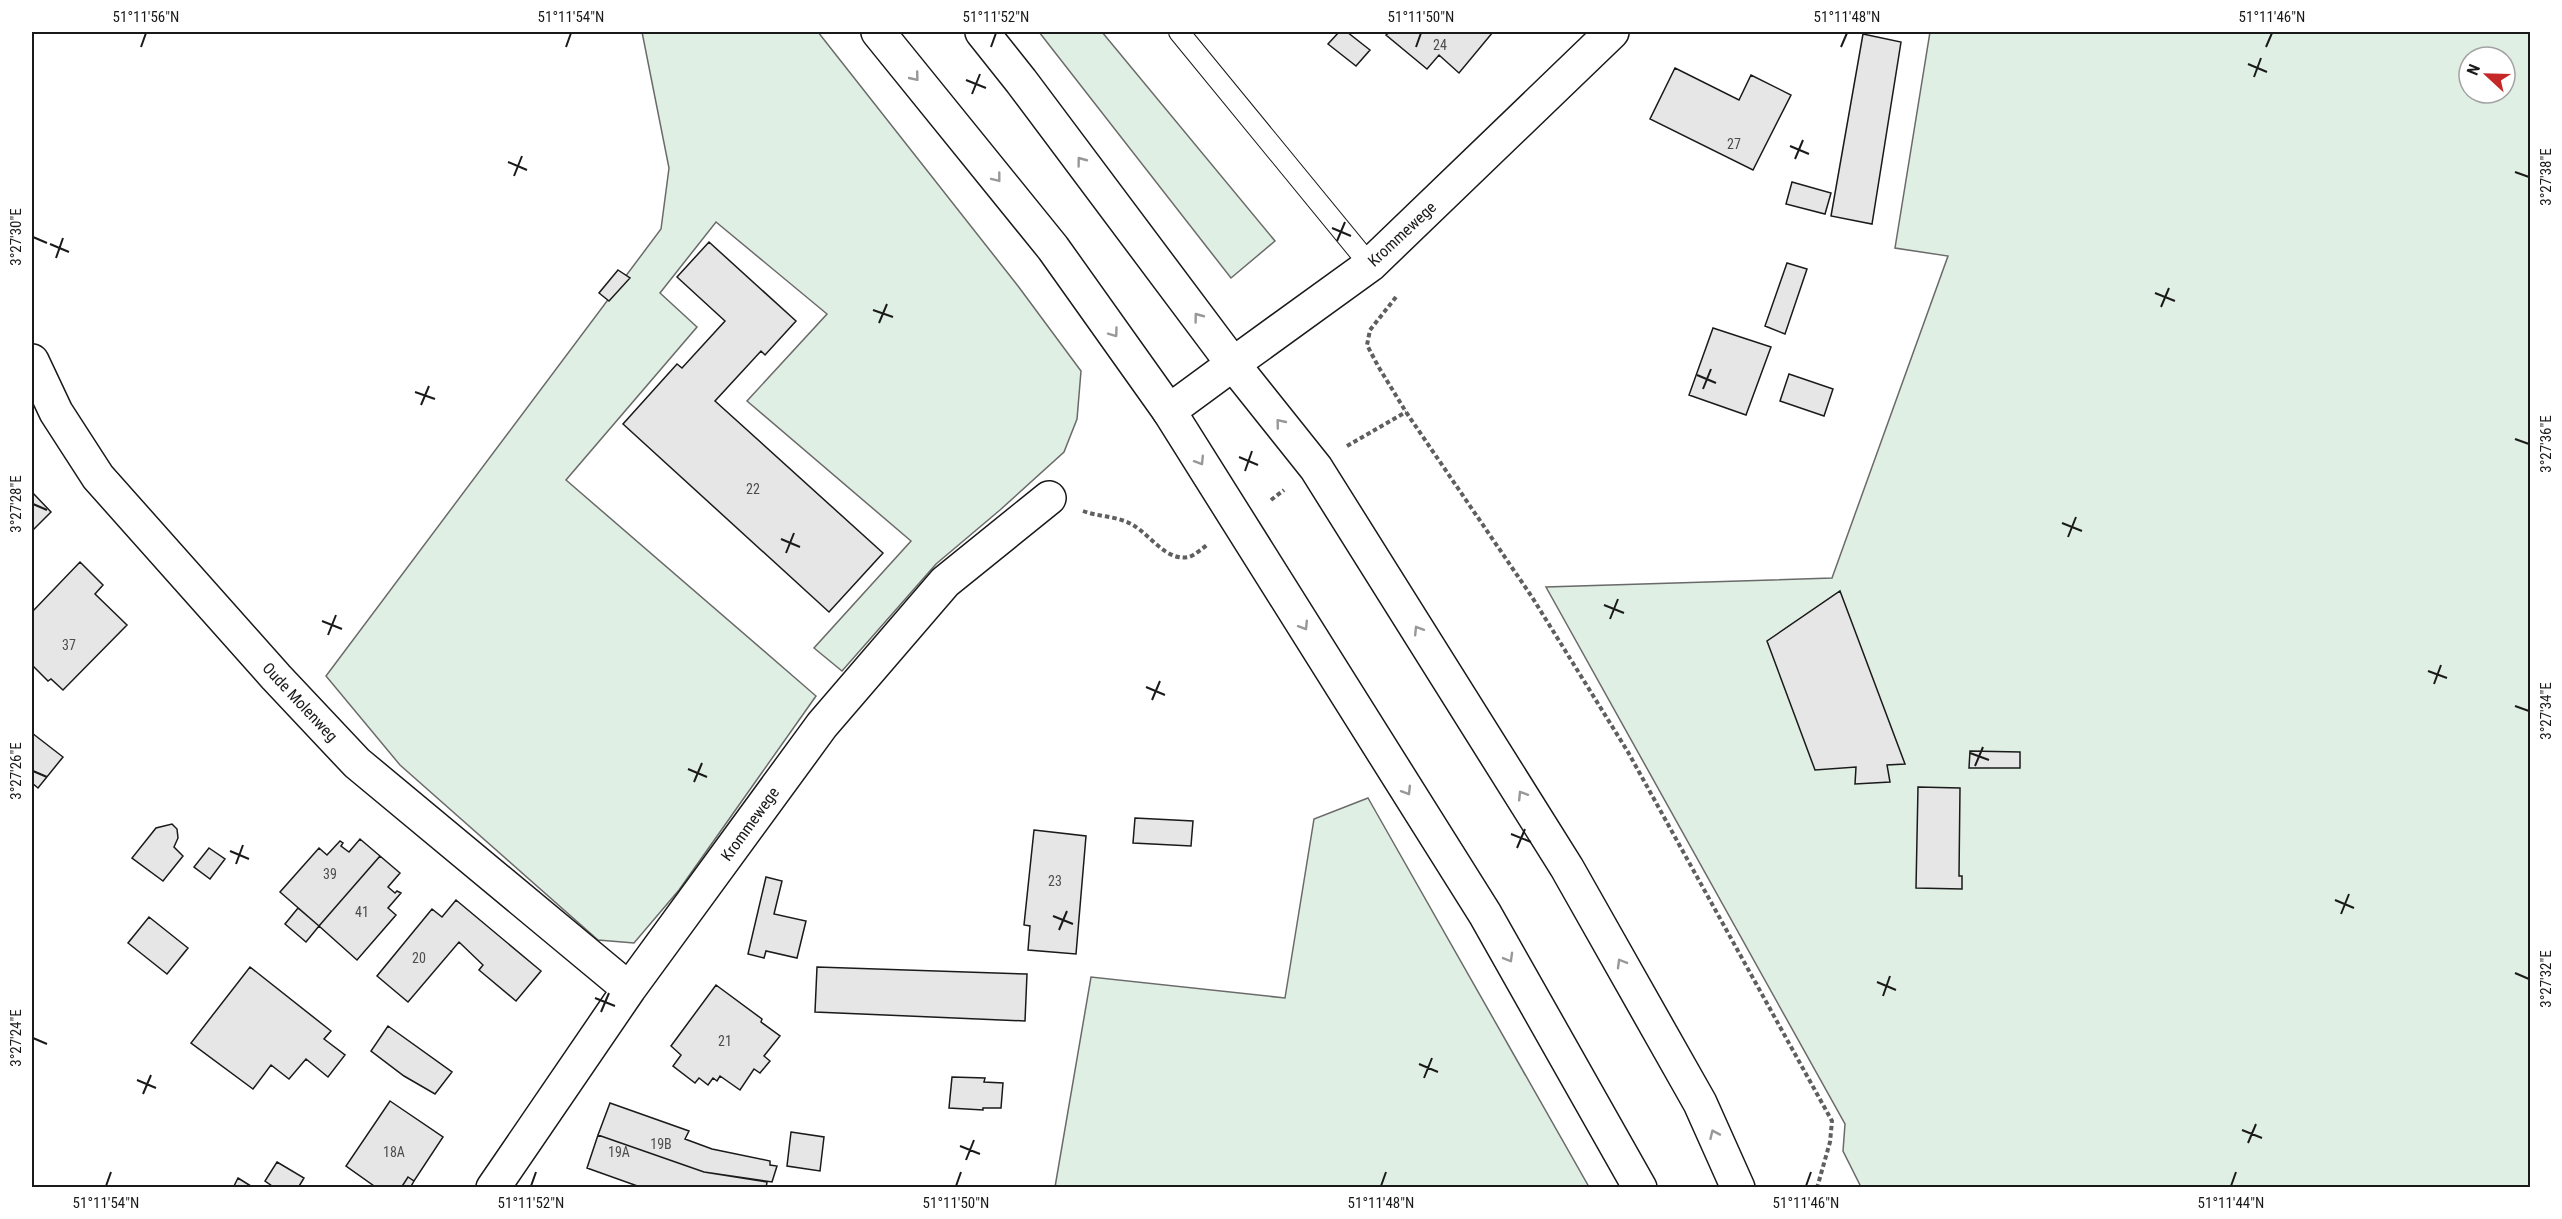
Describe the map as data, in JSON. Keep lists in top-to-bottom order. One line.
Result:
{"streets":{"main road":["Krommewege","Oude Molenweg"]},"crossings":[["Krommewege","Oude Molenweg"]],"house_numbers":["24","27","22","37","39","23","41","20","21","19B","18A","19A"],"north":"left","coordinates":["51°11'56\"N","51°11'54\"N","51°11'52\"N","51°11'50\"N","51°11'48\"N","51°11'46\"N","3°27'38\"E","3°27'30\"E","3°27'36\"E","3°27'28\"E","3°27'34\"E","3°27'26\"E","3°27'32\"E","3°27'24\"E","51°11'44\"N"]}
